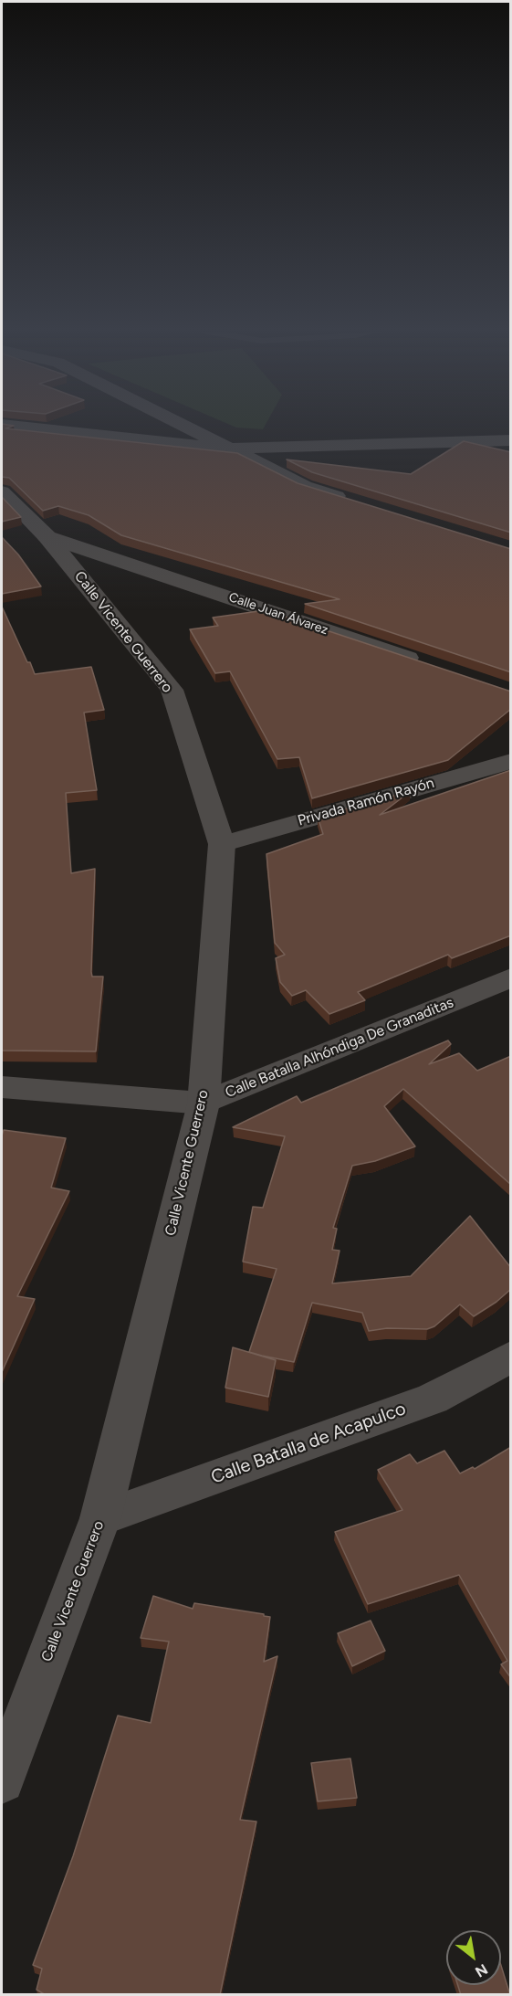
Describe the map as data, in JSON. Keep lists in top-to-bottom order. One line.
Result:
{"streets":{"street":["Calle Juan Álvarez","Calle Vicente Guerrero","Privada Ramón Rayón","Calle Batalla Alhóndiga De Granaditas","Calle Batalla de Acapulco"]},"crossings":[["Calle Juan Álvarez","Calle Vicente Guerrero"],["Calle Vicente Guerrero","Privada Ramón Rayón"],["Calle Vicente Guerrero","Calle Batalla Alhóndiga De Granaditas"],["Calle Vicente Guerrero","Calle Batalla de Acapulco"]],"north":"bottom right"}
